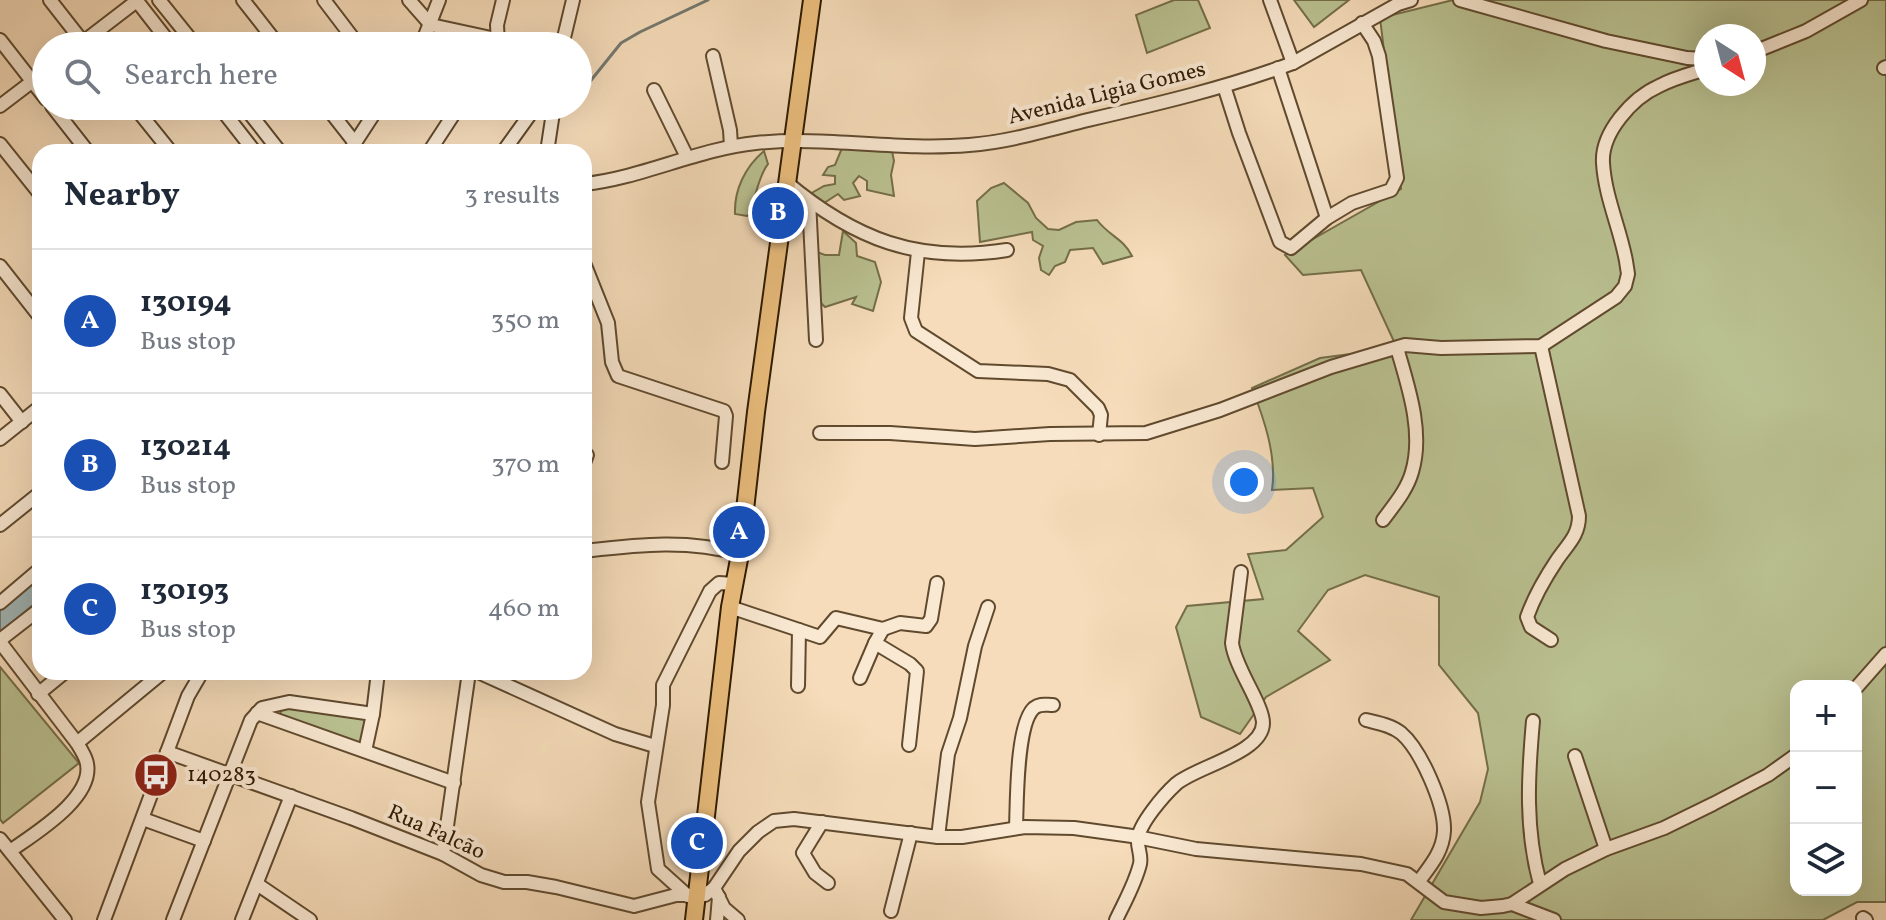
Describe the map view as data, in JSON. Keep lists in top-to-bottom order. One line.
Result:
{"streets":{"street":["Avenida Ligia Gomes","Rua Falcão"]},"places":{"bus stop":["140283"]},"north":"bottom right","page":{"search":"Search here","heading":["Nearby","3 results"],"pins":["B","A","C"],"list":[{"mark":"A","name":"130194","note":"Bus stop","value":"350 m"},{"mark":"B","name":"130214","note":"Bus stop","value":"370 m"},{"mark":"C","name":"130193","note":"Bus stop","value":"460 m"}],"map_buttons":["+","−"]}}
